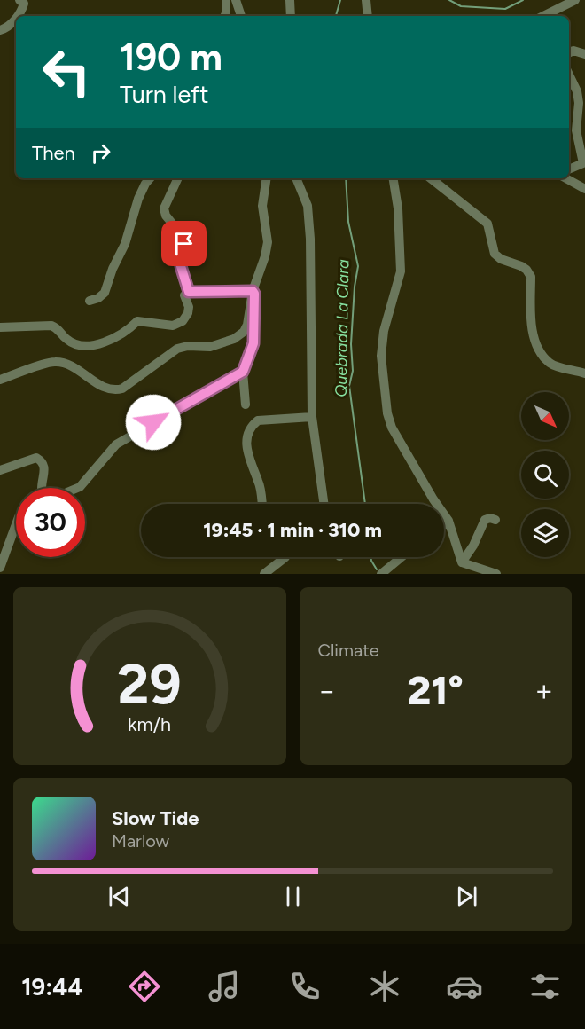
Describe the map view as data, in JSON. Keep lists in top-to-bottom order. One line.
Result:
{"water":["Quebrada La Clara"],"north":"bottom right","page":{"turn":["190 m","Turn left"],"then":"Then","limit":"30","trip":"19:45 · 1 min · 310 m","tile":"Climate","heat":["−","21°","+"],"song":["Slow Tide","Marlow"],"tabs":"19:44","gauge":["29","km/h"]}}
